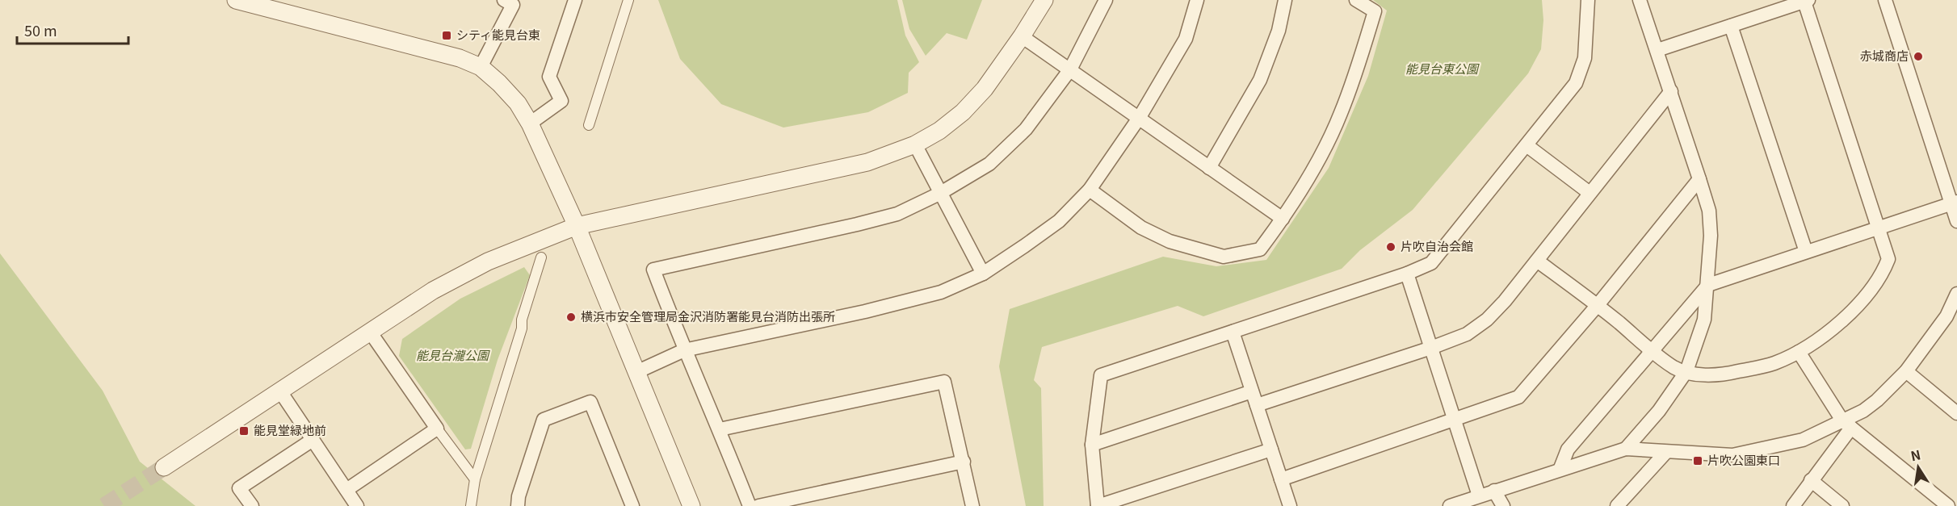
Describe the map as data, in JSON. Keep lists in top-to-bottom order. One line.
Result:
{"parks":["能見台東公園","能見台瀧公園"],"places":{"transit":["シティ能見台東","能見堂緑地前","片吹公園東口"],"other":["赤城商店","片吹自治会館","横浜市安全管理局金沢消防署能見台消防出張所"]},"scale_bar":"50 m","north":"top"}
